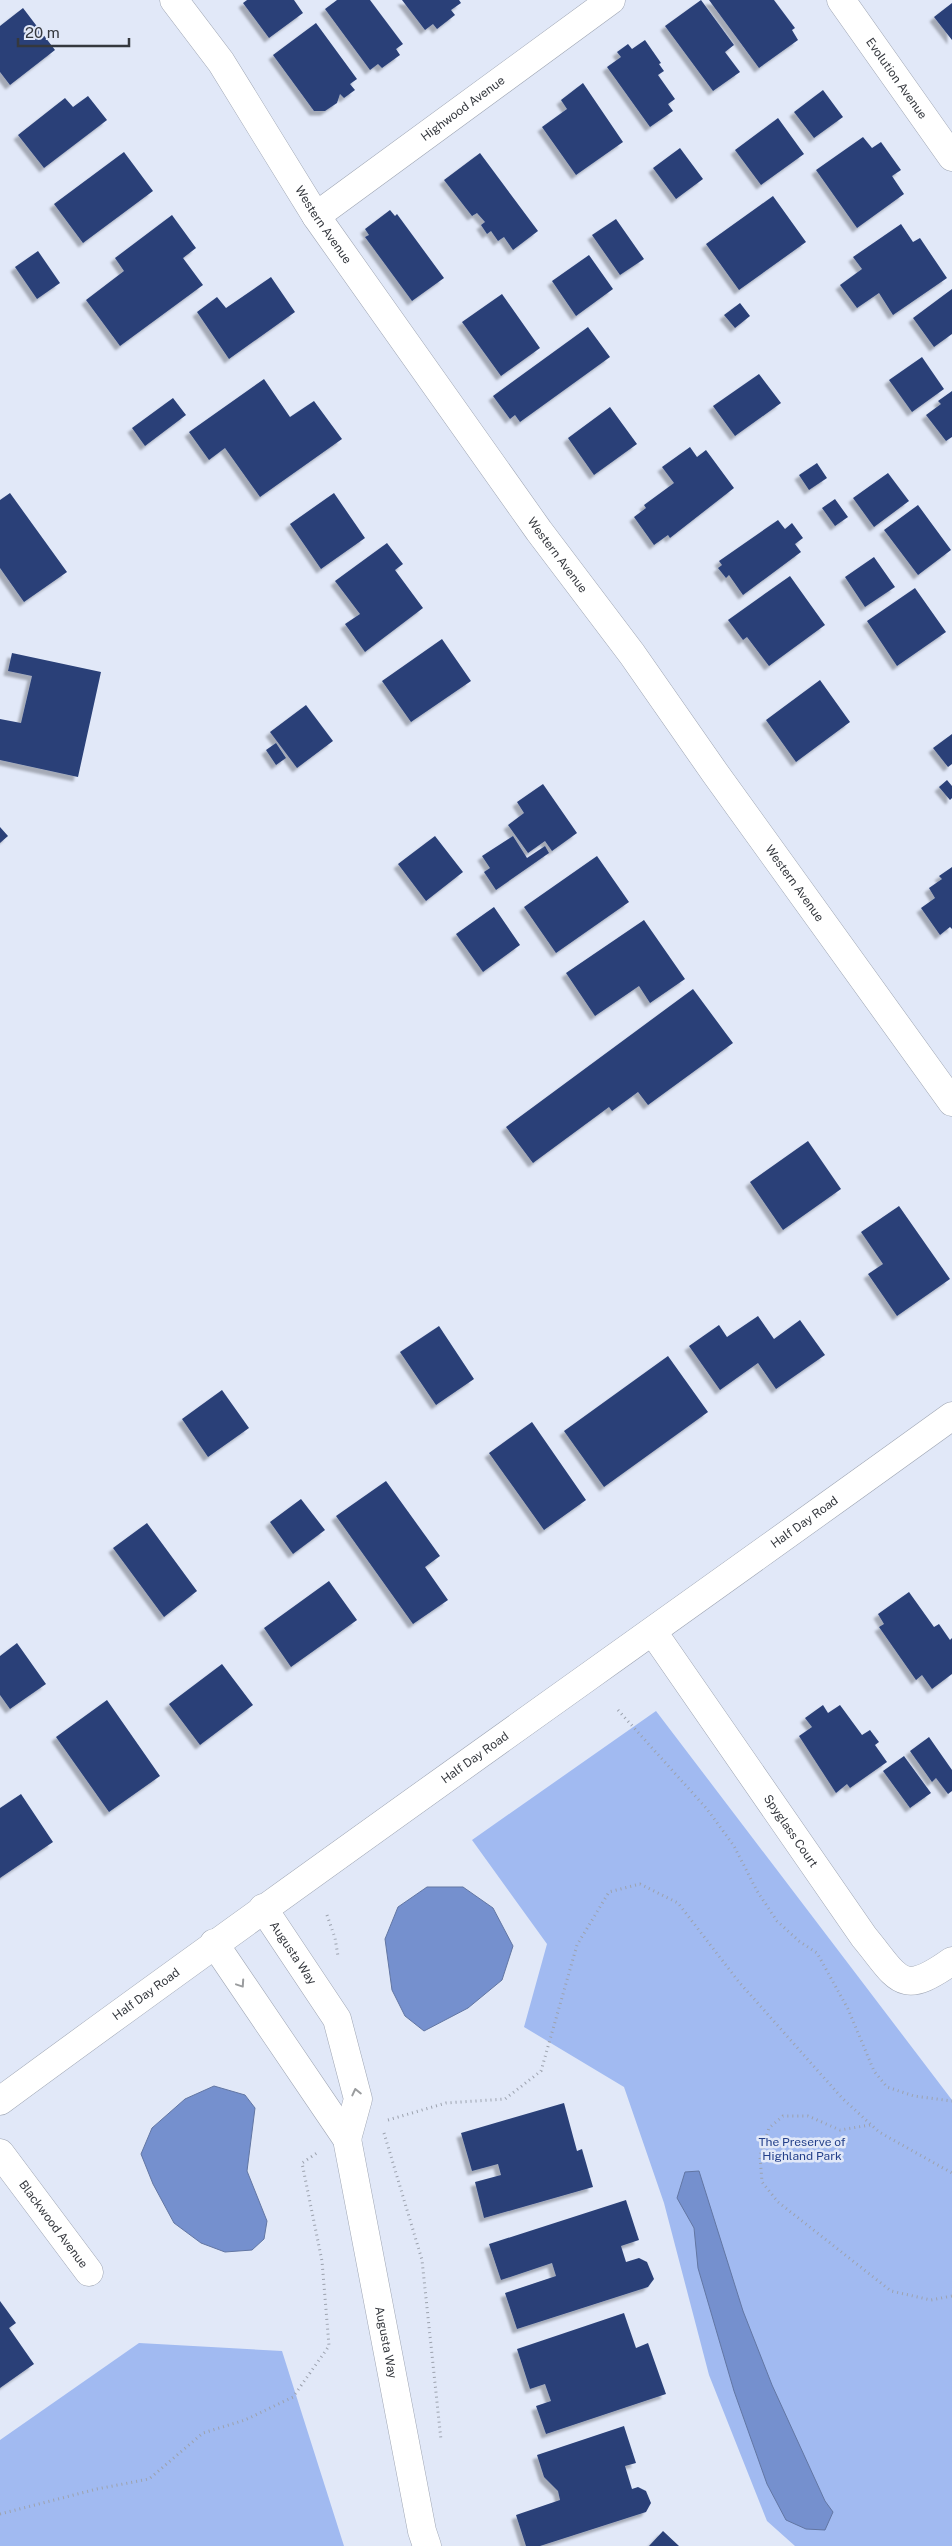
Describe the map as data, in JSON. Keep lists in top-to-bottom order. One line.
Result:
{"streets":{"street":["Evolution Avenue","Highwood Avenue","Western Avenue","Half Day Road","Spyglass Court","Augusta Way","Blackwood Avenue"]},"crossings":[["Highwood Avenue","Western Avenue"],["Half Day Road","Spyglass Court"],["Half Day Road","Augusta Way"]],"parks":["The Preserve of Highland Park"],"scale_bar":"20 m"}
